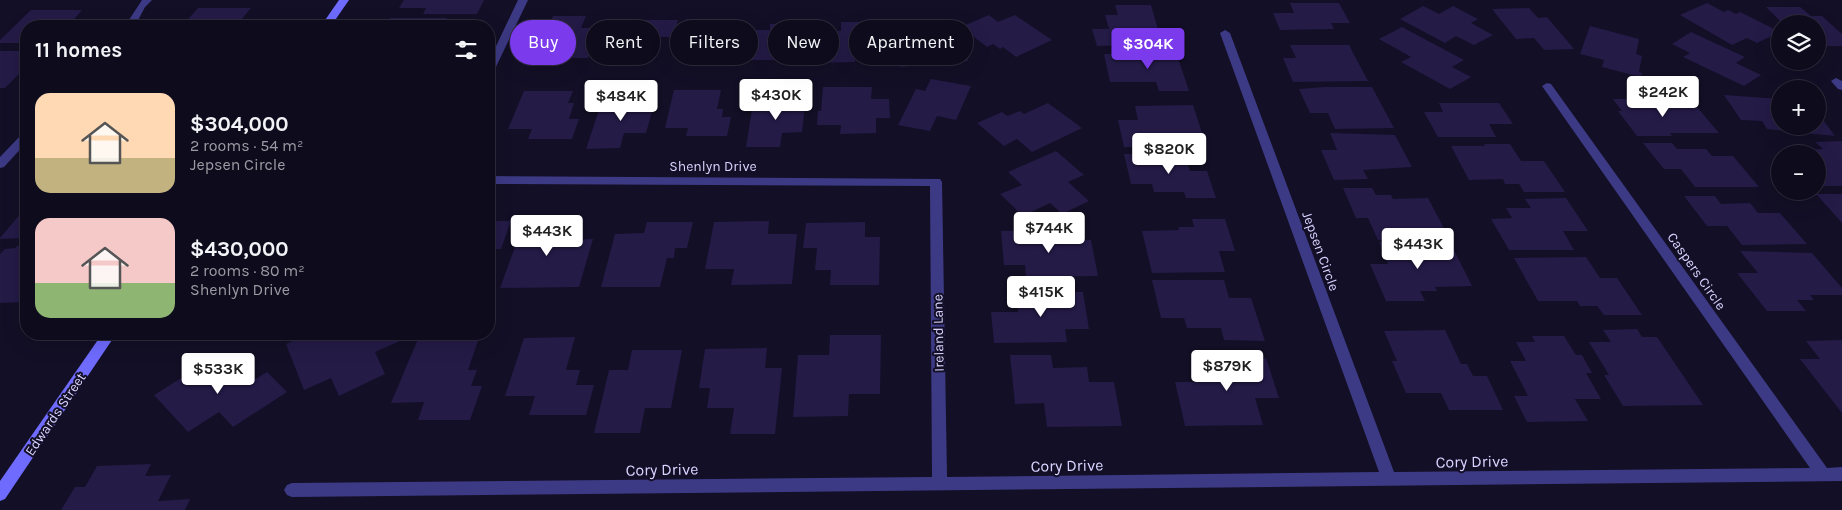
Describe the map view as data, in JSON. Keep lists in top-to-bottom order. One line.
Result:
{"streets":{"main road":["Edwards Street"],"street":["Shenlyn Drive","Jepsen Circle","Caspers Circle","Ireland Lane","Cory Drive"]},"crossings":[["Shenlyn Drive","Ireland Lane"],["Jepsen Circle","Cory Drive"],["Caspers Circle","Cory Drive"],["Ireland Lane","Cory Drive"]],"page":{"map_buttons":["+","−"],"chip":["Buy","Rent","Filters","New","Apartment"],"heading":"11 homes","price":["$304K","$242K","$430K","$484K","$820K","$744K","$443K","$443K","$415K","$879K","$533K"],"list":[{"name":"$304,000","note":"2 rooms · 54 m² · Jepsen Circle"},{"name":"$430,000","note":"2 rooms · 80 m² · Shenlyn Drive"}]}}
